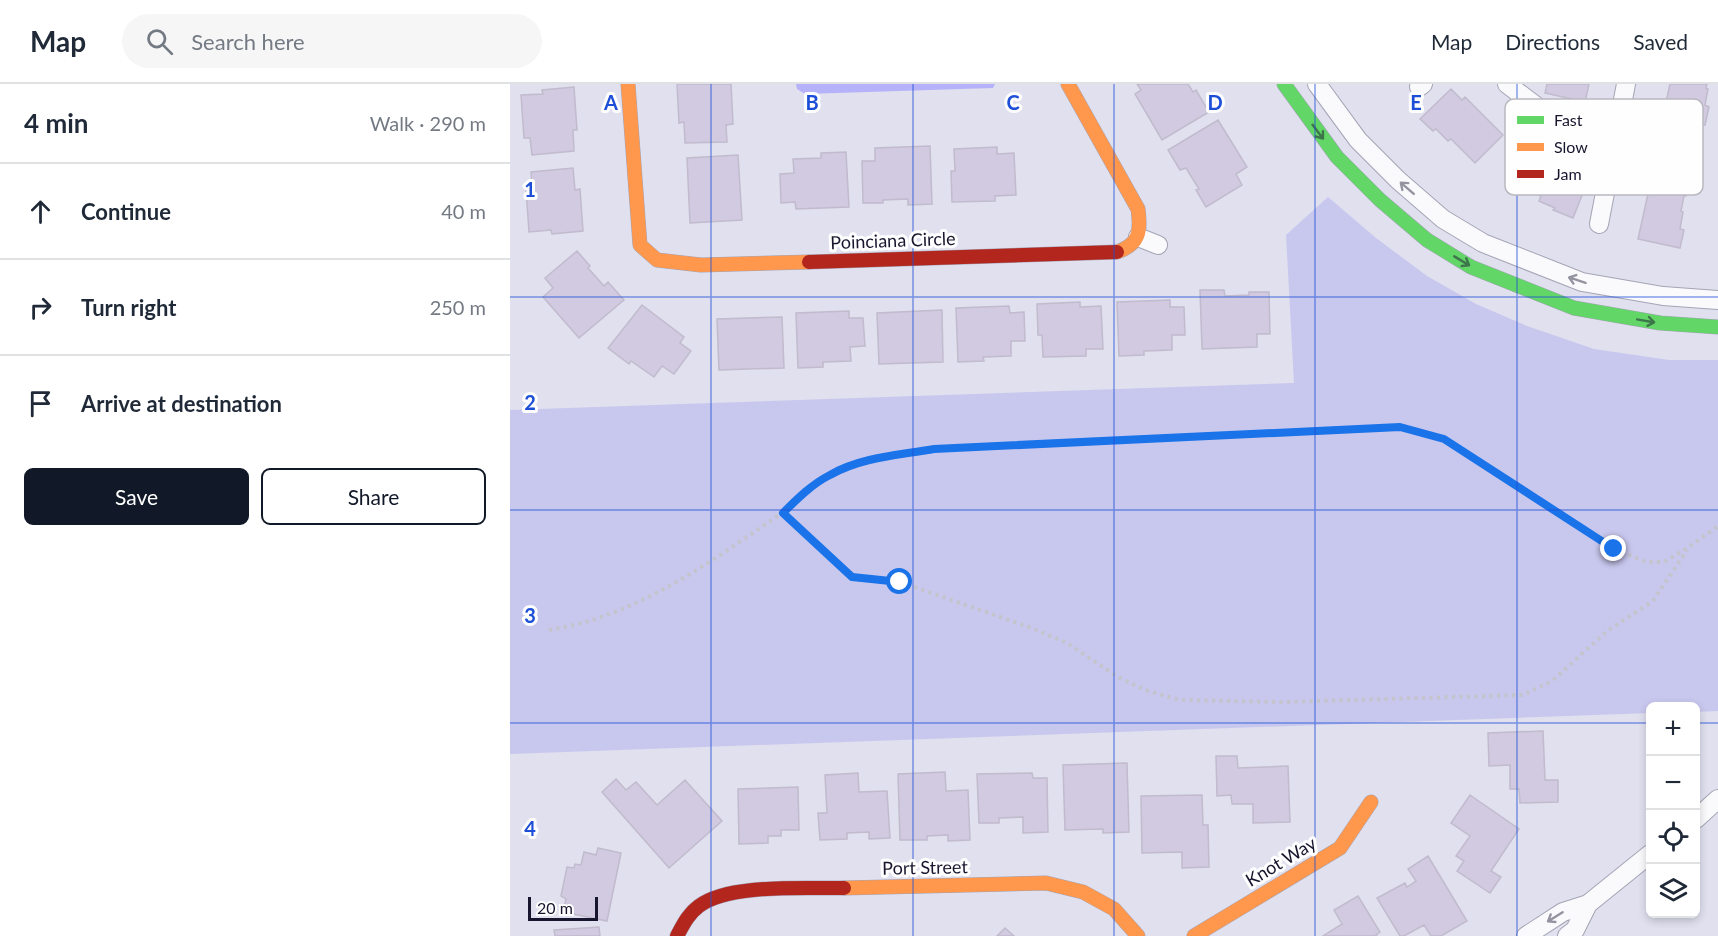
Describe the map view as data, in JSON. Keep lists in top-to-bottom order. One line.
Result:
{"streets":{"street":["Poinciana Circle","Knot Way","Port Street"]},"legend":["Fast","Slow","Jam"],"scale_bar":"20 m","page":{"header":"Map","search":"Search here","nav":["Map","Directions","Saved"],"heading":["4 min","Walk · 290 m"],"list":[["Continue","40 m"],["Turn right","250 m"],"Arrive at destination"],"buttons":["Save","Share"],"map_buttons":["+","−"],"scale":"20 m"},"grid":{"columns":["A","B","C","D","E"],"rows":["1","2","3","4"]}}
